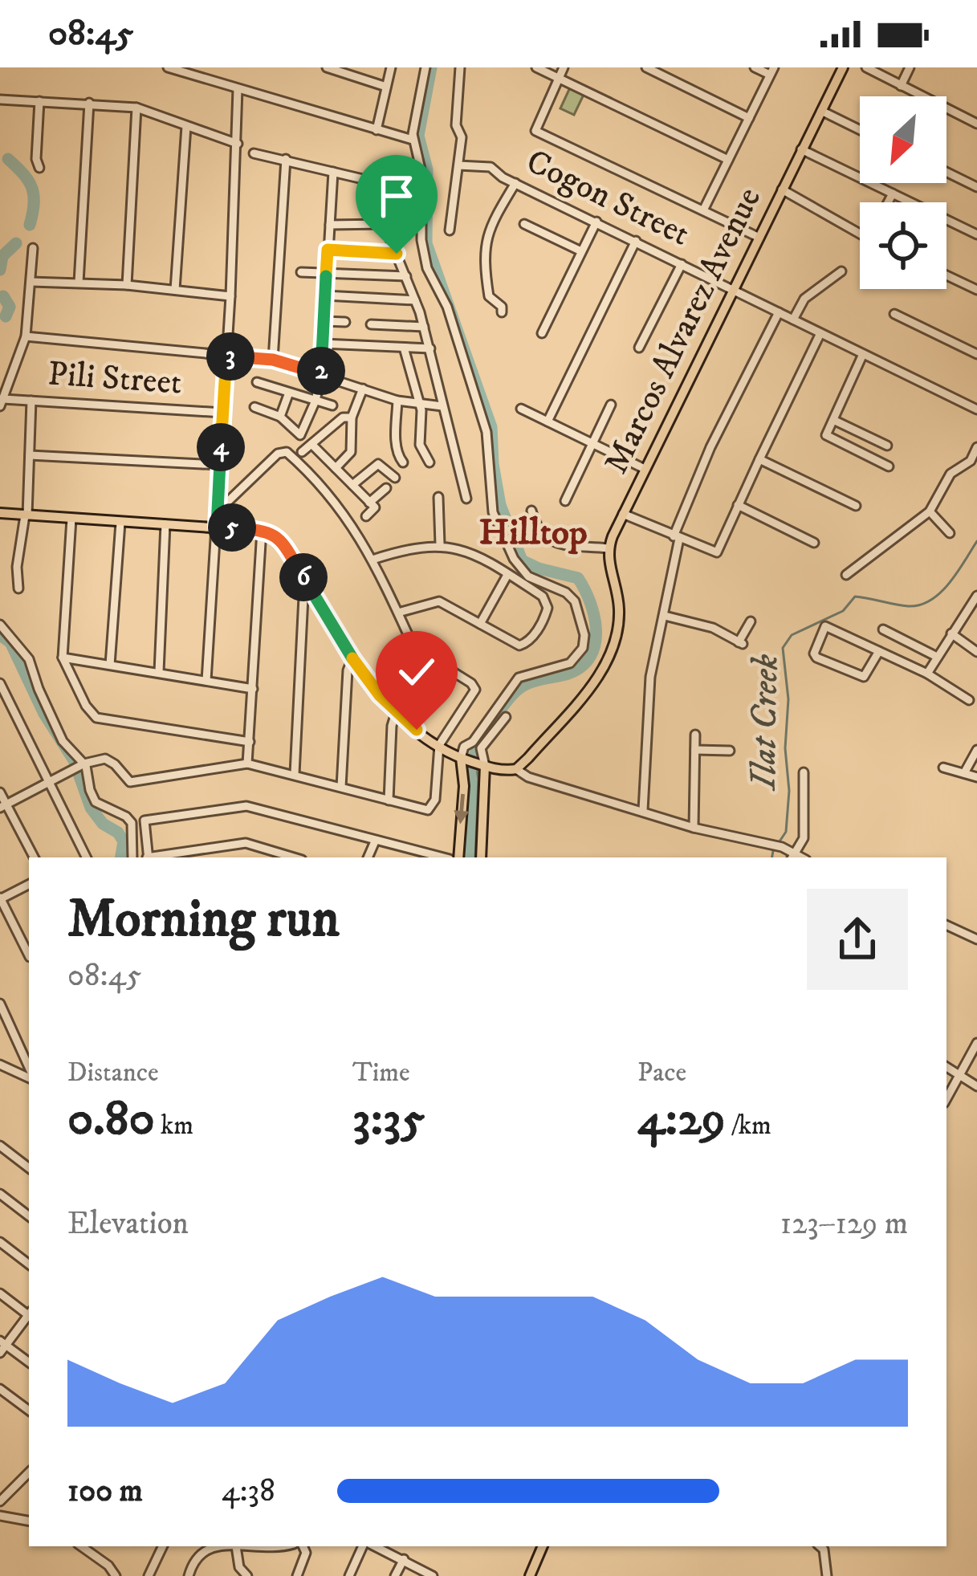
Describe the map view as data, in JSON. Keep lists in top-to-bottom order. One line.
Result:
{"streets":{"main road":["Marcos Alvarez Avenue"],"street":["Cogon Street","Pili Street"]},"crossings":[["Cogon Street","Marcos Alvarez Avenue"]],"districts":["Hilltop"],"water":["Ilat Creek"],"north":"bottom left","page":{"status":"08:45","pins":["3","2","4","5","6"],"heading":["Morning run","08:45"],"stats":[["Distance","0.80 km"],["Time","3:35"],["Pace","4:29 /km"]],"chart":["Elevation","123–129 m"],"list":[{"name":"100 m","note":"4:38"}]}}
